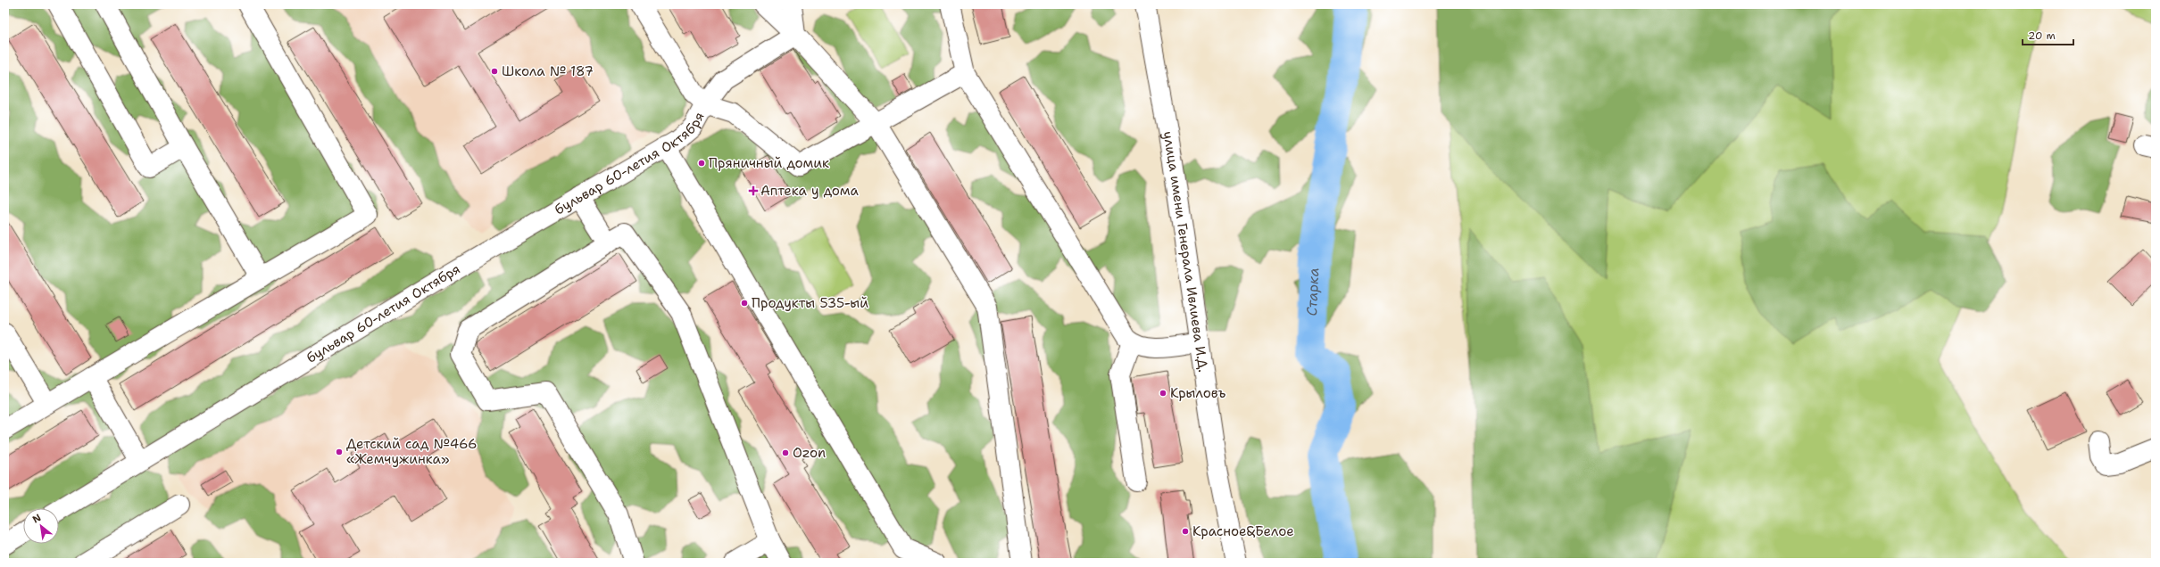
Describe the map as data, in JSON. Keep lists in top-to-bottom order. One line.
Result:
{"streets":{"street":["бульвар 60-летия Октября","улица имени Генерала Ивлиева И.Д."]},"water":["Старка"],"places":{"other":["Школа № 187","Пряничный домик","Продукты 535-ый","Крыловъ","Детский сад №466 «Жемчужинка»","Ozon","Красное&Белое"],"health":["Аптека у дома"]},"scale_bar":"20 m","north":"top left"}
